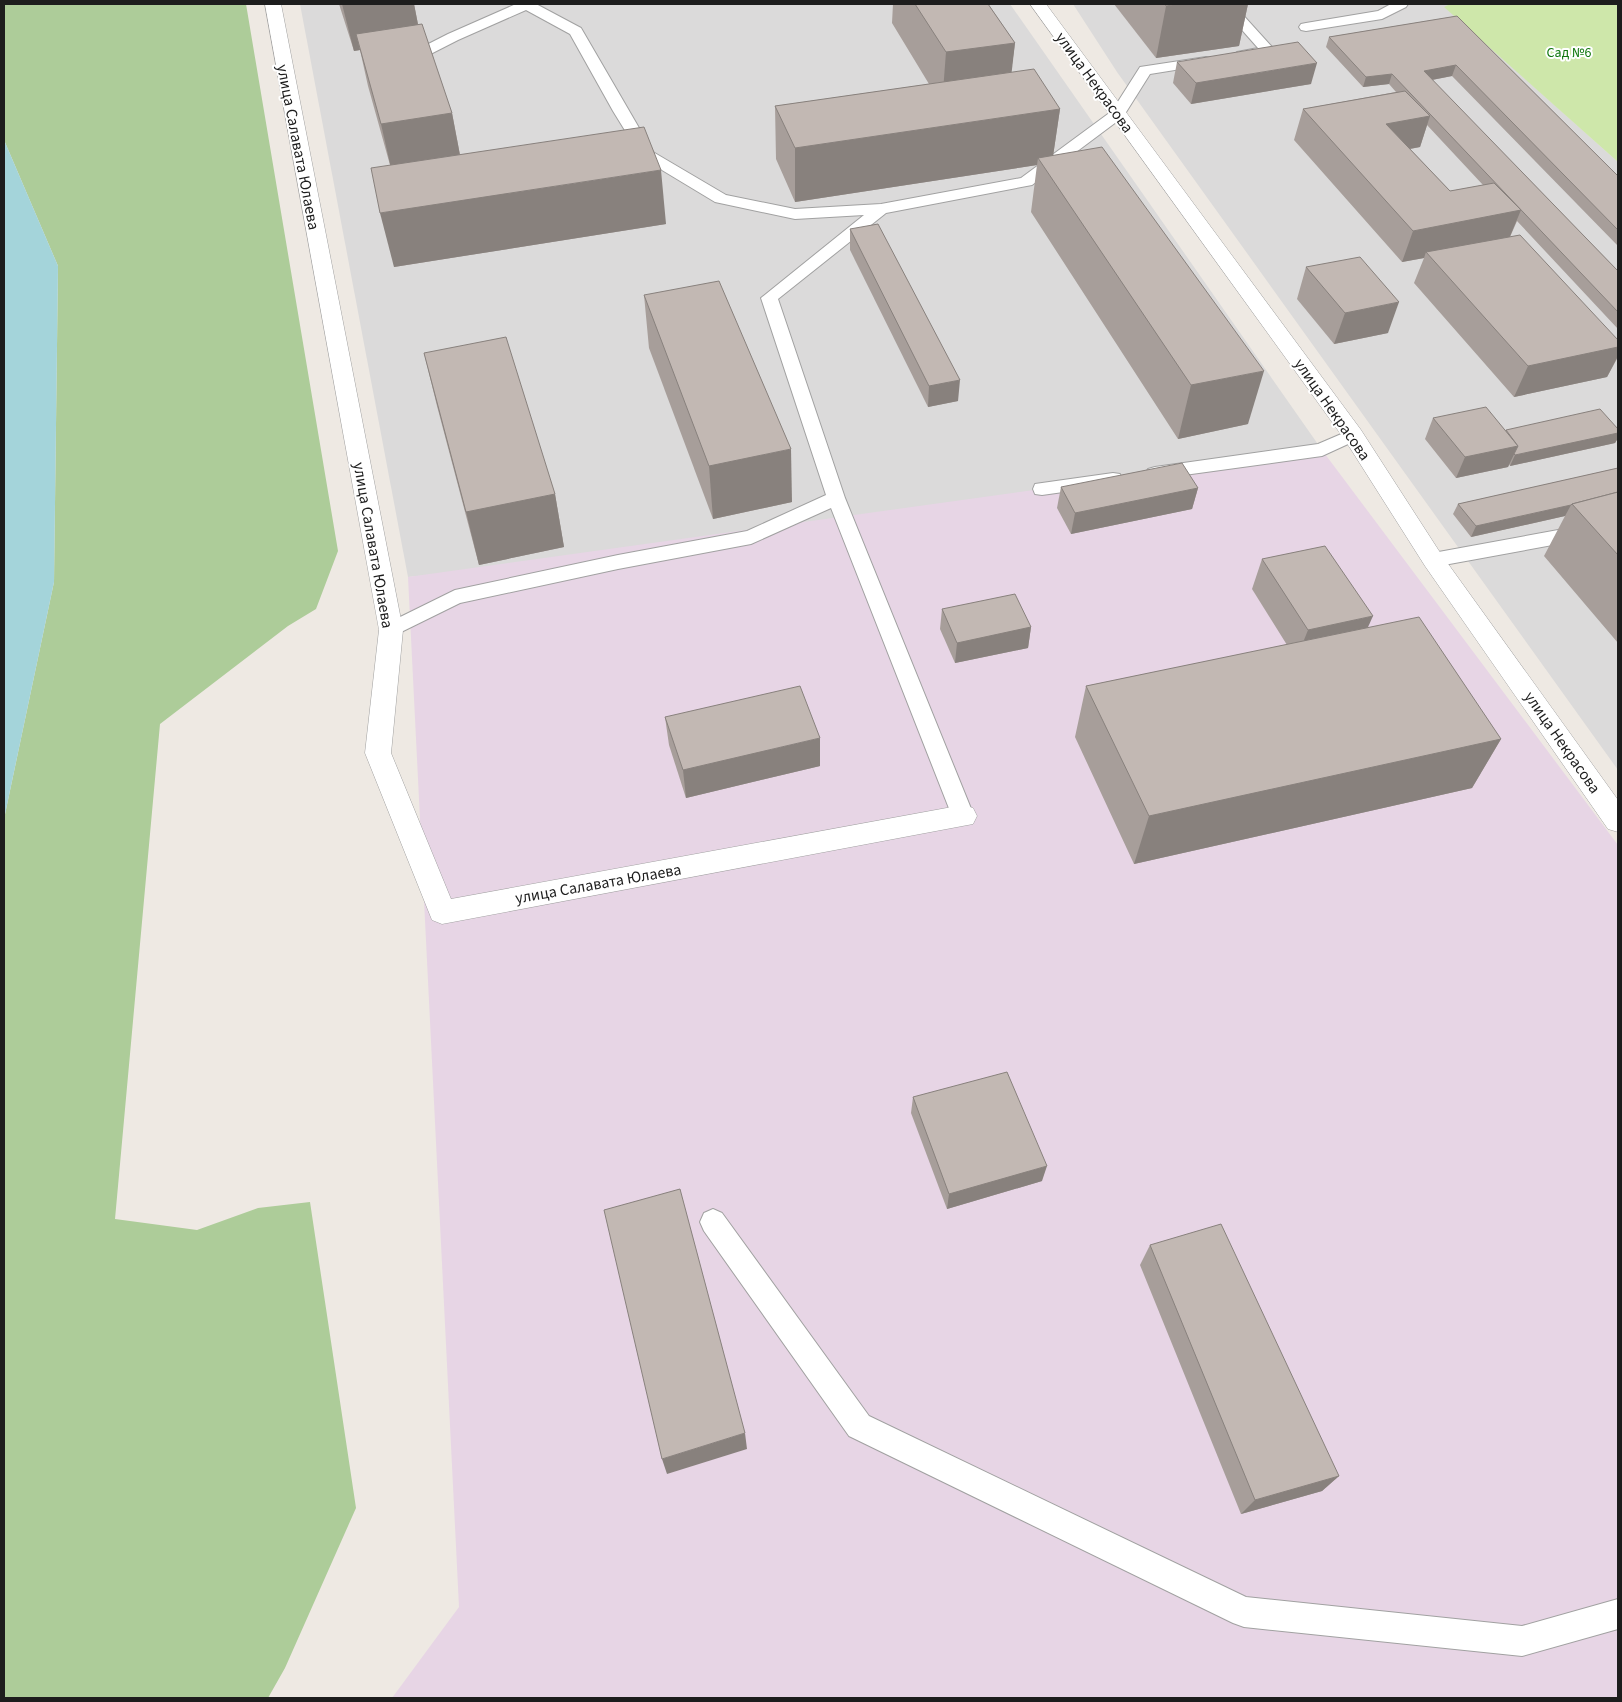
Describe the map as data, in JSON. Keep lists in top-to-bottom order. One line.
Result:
{"streets":{"street":["улица Некрасова","улица Салавата Юлаева"]},"parks":["Сад №6"]}
